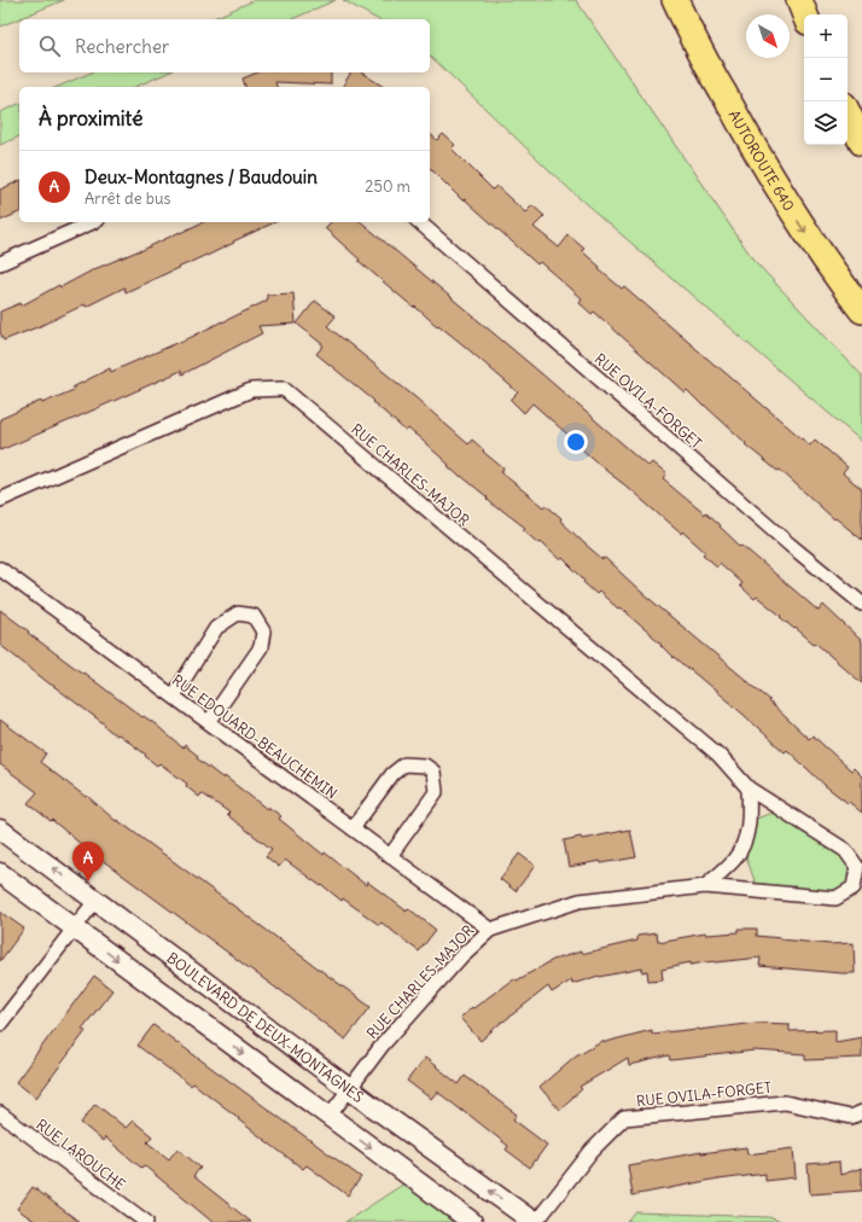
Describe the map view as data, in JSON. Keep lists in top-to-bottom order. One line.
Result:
{"streets":{"highway":["AUTOROUTE 640"],"street":["RUE OVILA-FORGET","RUE CHARLES-MAJOR","RUE EDOUARD-BEAUCHEMIN","BOULEVARD DE DEUX-MONTAGNES","RUE LAROUCHE"]},"crossings":[["RUE OVILA-FORGET","BOULEVARD DE DEUX-MONTAGNES"],["RUE CHARLES-MAJOR","RUE EDOUARD-BEAUCHEMIN"],["RUE CHARLES-MAJOR","BOULEVARD DE DEUX-MONTAGNES"]],"one_way":["AUTOROUTE 640"],"north":"bottom right","page":{"map_buttons":["+","−"],"search":"Rechercher","heading":"À proximité","list":[{"mark":"A","name":"Deux-Montagnes / Baudouin","note":"Arrêt de bus","value":"250 m"}],"pins":"A"}}
